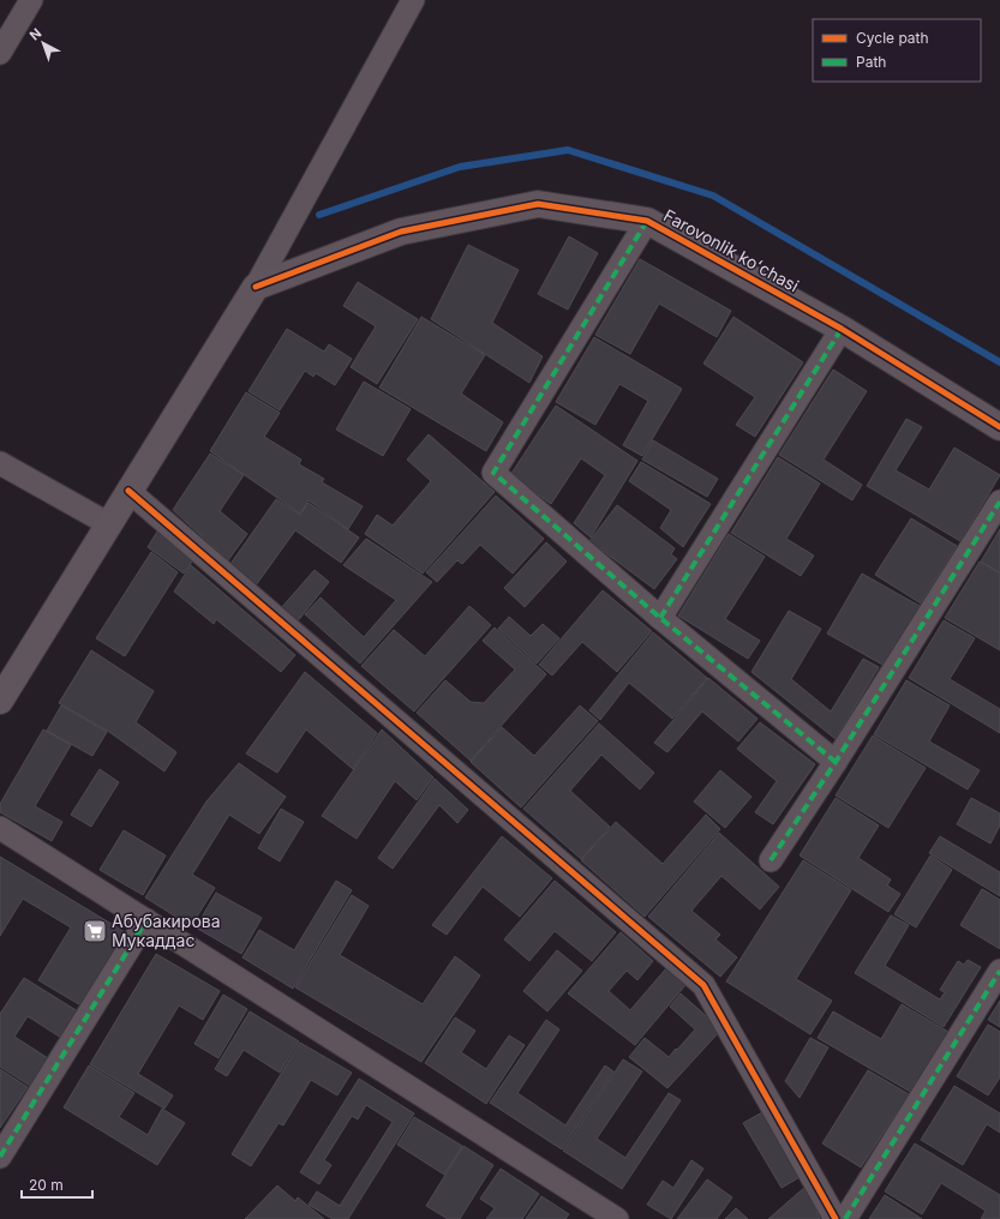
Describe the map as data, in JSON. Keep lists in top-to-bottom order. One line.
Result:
{"streets":{"street":["Farovonlik koʻchasi"]},"places":{"supermarket":["Абубакирова Мукаддас"]},"legend":["Cycle path","Path"],"scale_bar":"20 m","north":"top left"}
